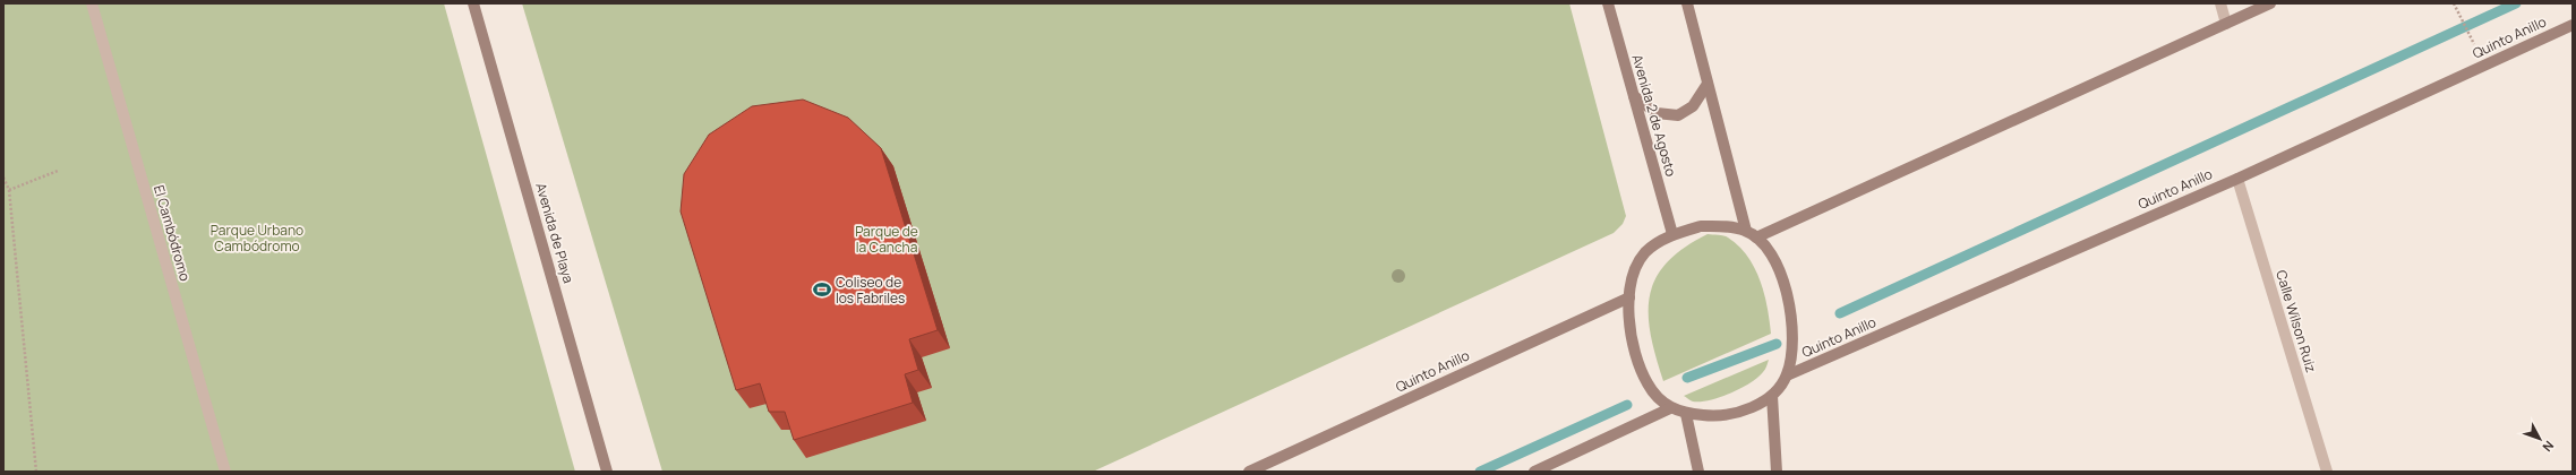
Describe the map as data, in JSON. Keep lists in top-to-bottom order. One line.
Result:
{"streets":{"main road":["Quinto Anillo","Avenida 2 de Agosto","Avenida de Playa"],"street":["El Cambódromo","Calle Wilson Ruiz"]},"crossings":[["Quinto Anillo","Calle Wilson Ruiz"]],"parks":["Parque Urbano Cambódromo","Parque de la Cancha"],"places":{"sports":["Coliseo de los Fabriles"]},"north":"bottom right"}
